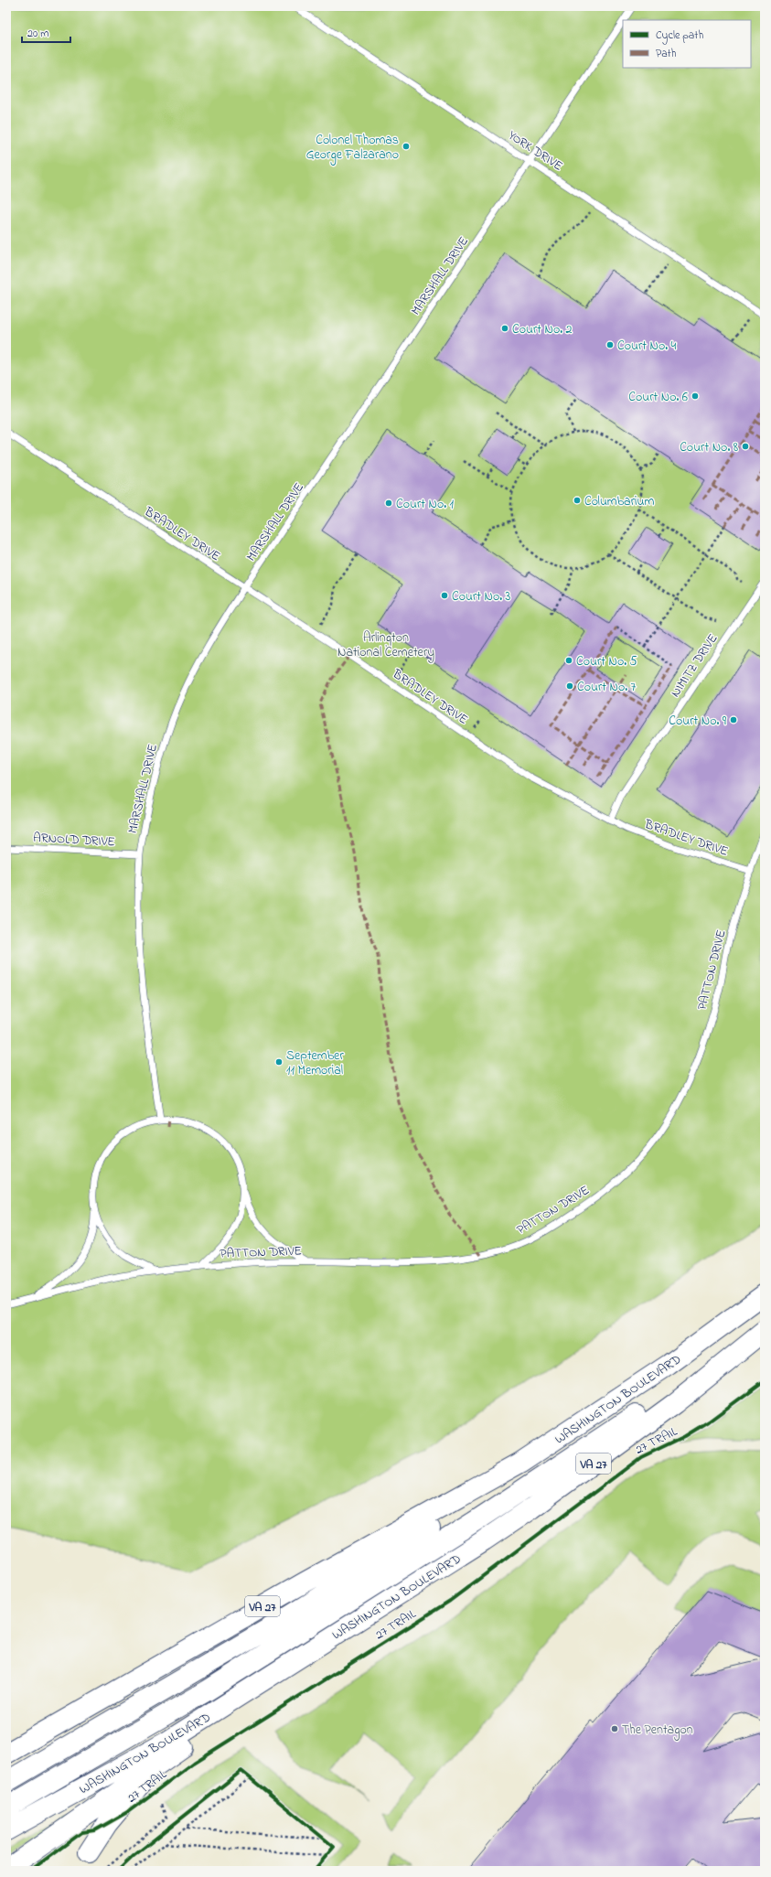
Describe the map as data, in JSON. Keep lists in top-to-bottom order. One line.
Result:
{"streets":{"highway":["WASHINGTON BOULEVARD","VA 27"],"lane":["YORK DRIVE","MARSHALL DRIVE","BRADLEY DRIVE","NIMITZ DRIVE","ARNOLD DRIVE","PATTON DRIVE"],"cycle path":["27 TRAIL"]},"crossings":[["YORK DRIVE","MARSHALL DRIVE"],["MARSHALL DRIVE","BRADLEY DRIVE"],["MARSHALL DRIVE","ARNOLD DRIVE"],["BRADLEY DRIVE","NIMITZ DRIVE"],["BRADLEY DRIVE","PATTON DRIVE"]],"parks":["Arlington National Cemetery"],"places":["Colonel Thomas George Falzarano","Court No. 2","Court No. 4","Court No. 6","Court No. 8","Columbarium","Court No. 1","Court No. 3","Court No. 5","Court No. 7","Court No. 9","September 11 Memorial","The Pentagon"],"legend":["Cycle path","Path"],"scale_bar":"20 m"}
